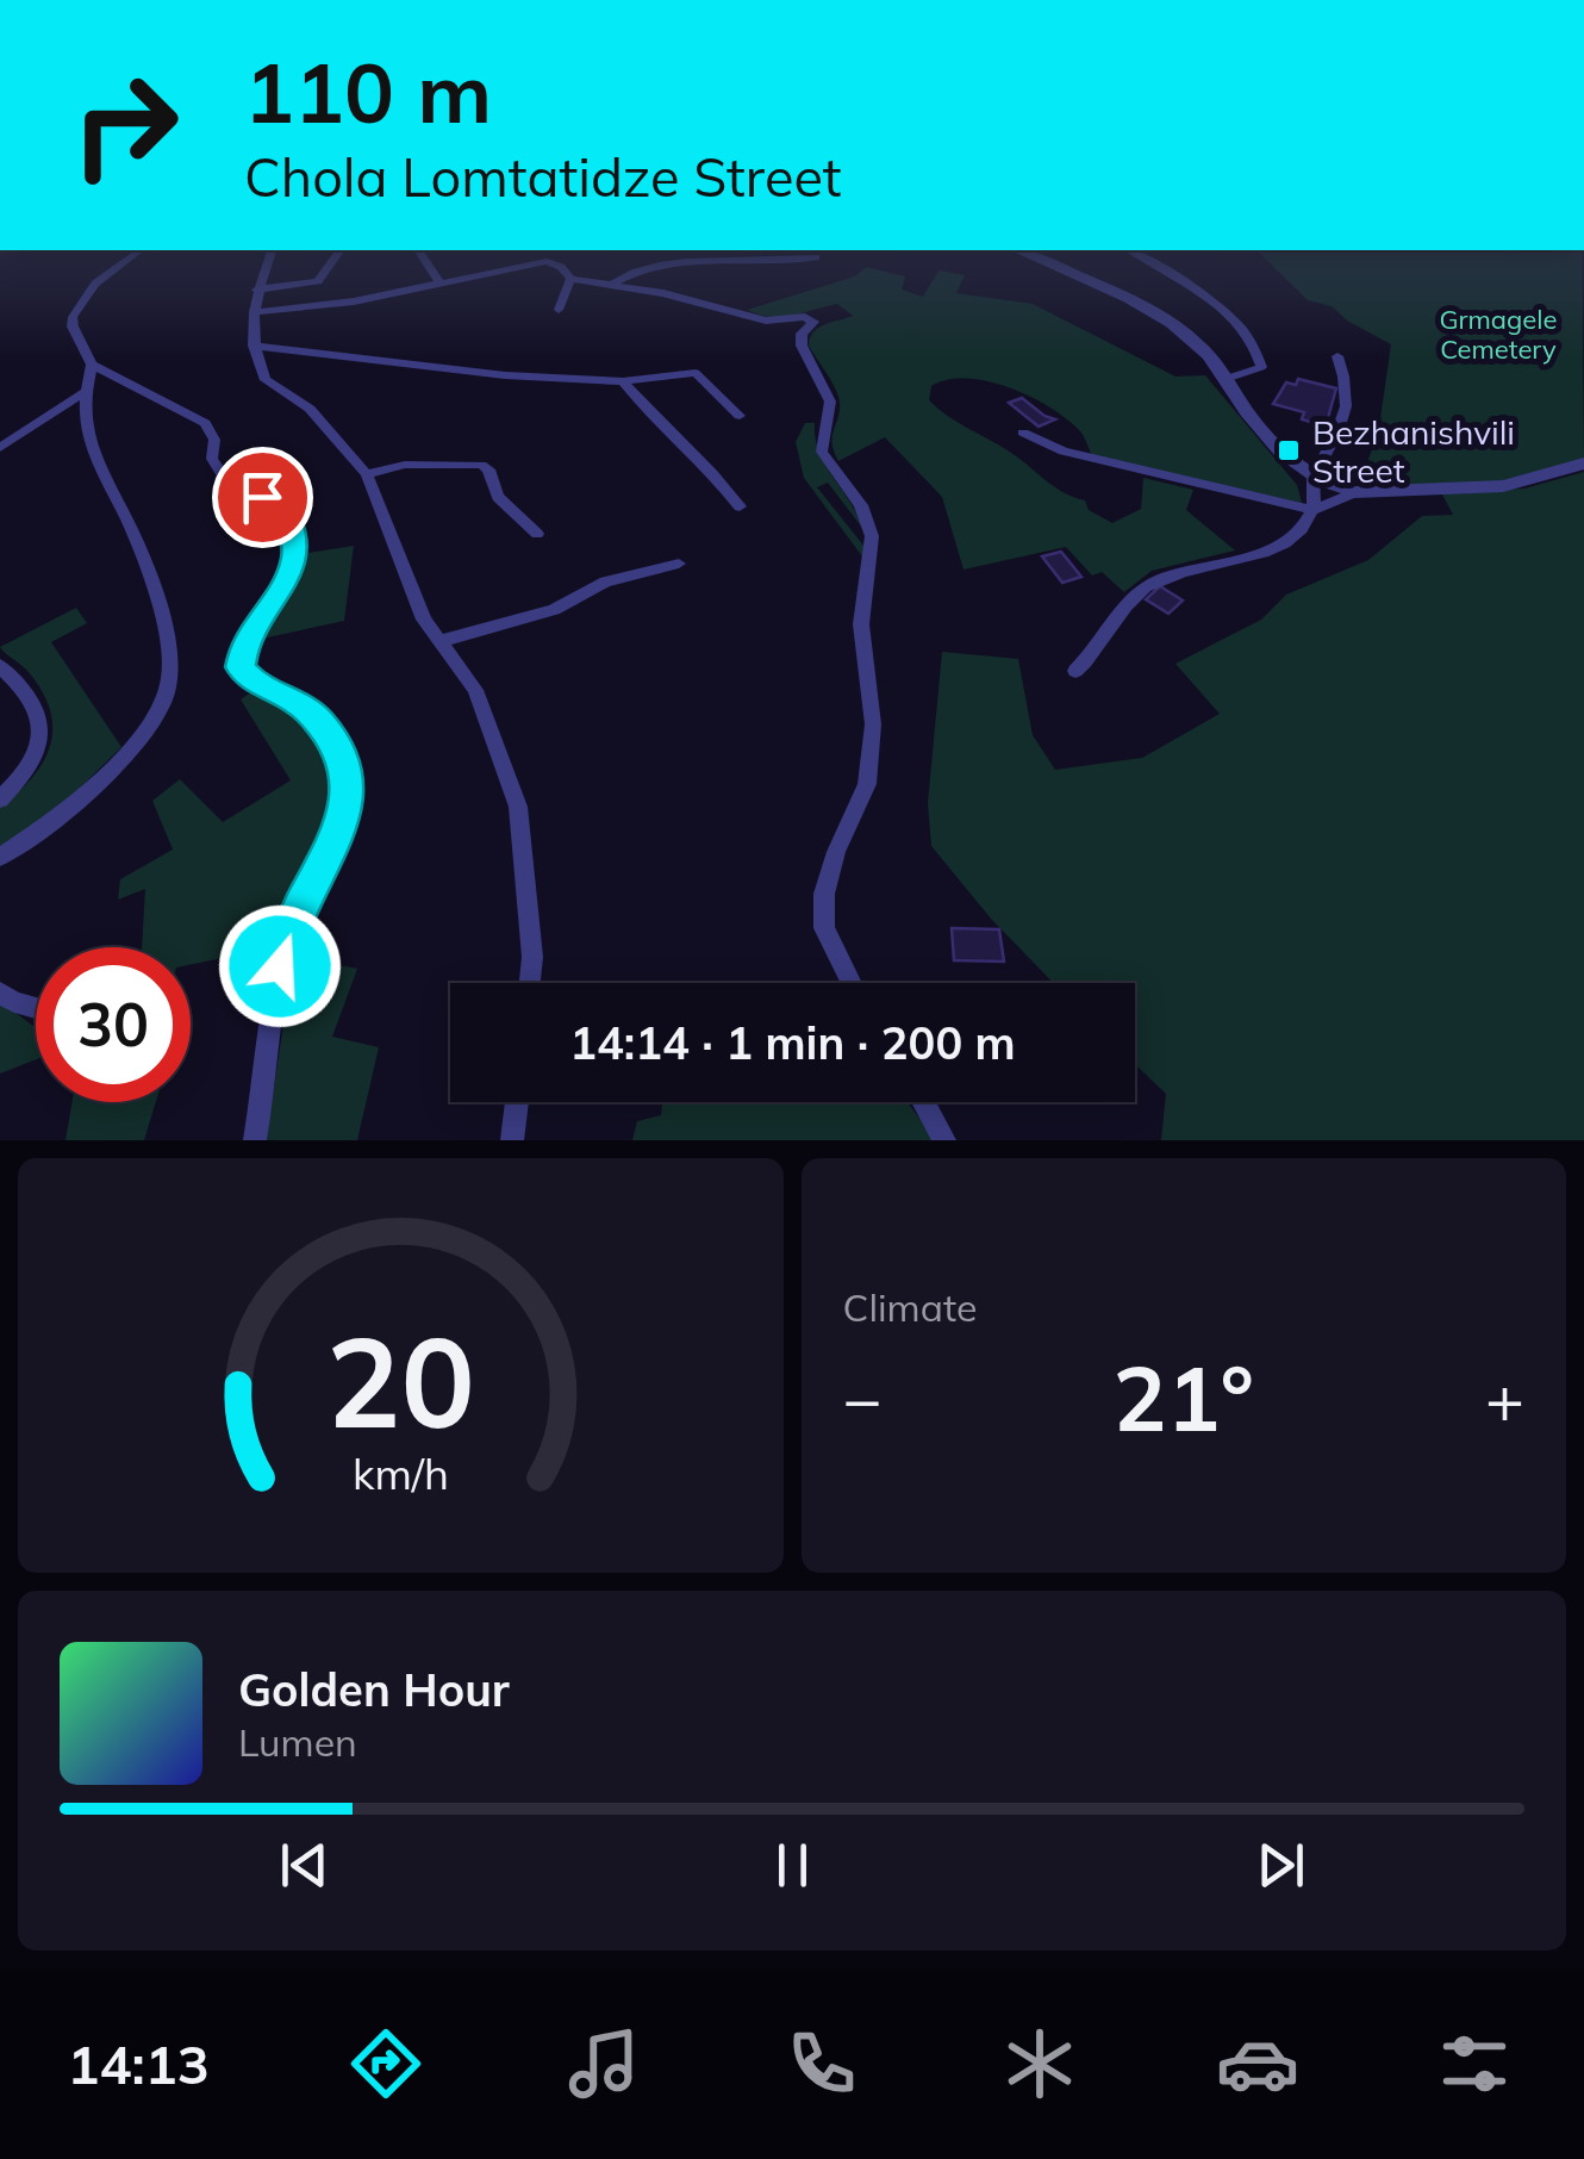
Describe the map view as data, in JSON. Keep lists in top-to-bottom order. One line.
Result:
{"parks":["Grmagele Cemetery"],"places":{"transit":["Bezhanishvili Street"]},"page":{"turn":["110 m","Chola Lomtatidze Street"],"limit":"30","trip":"14:14 · 1 min · 200 m","tile":"Climate","heat":["−","21°","+"],"song":["Golden Hour","Lumen"],"tabs":"14:13","gauge":["20","km/h"]}}
